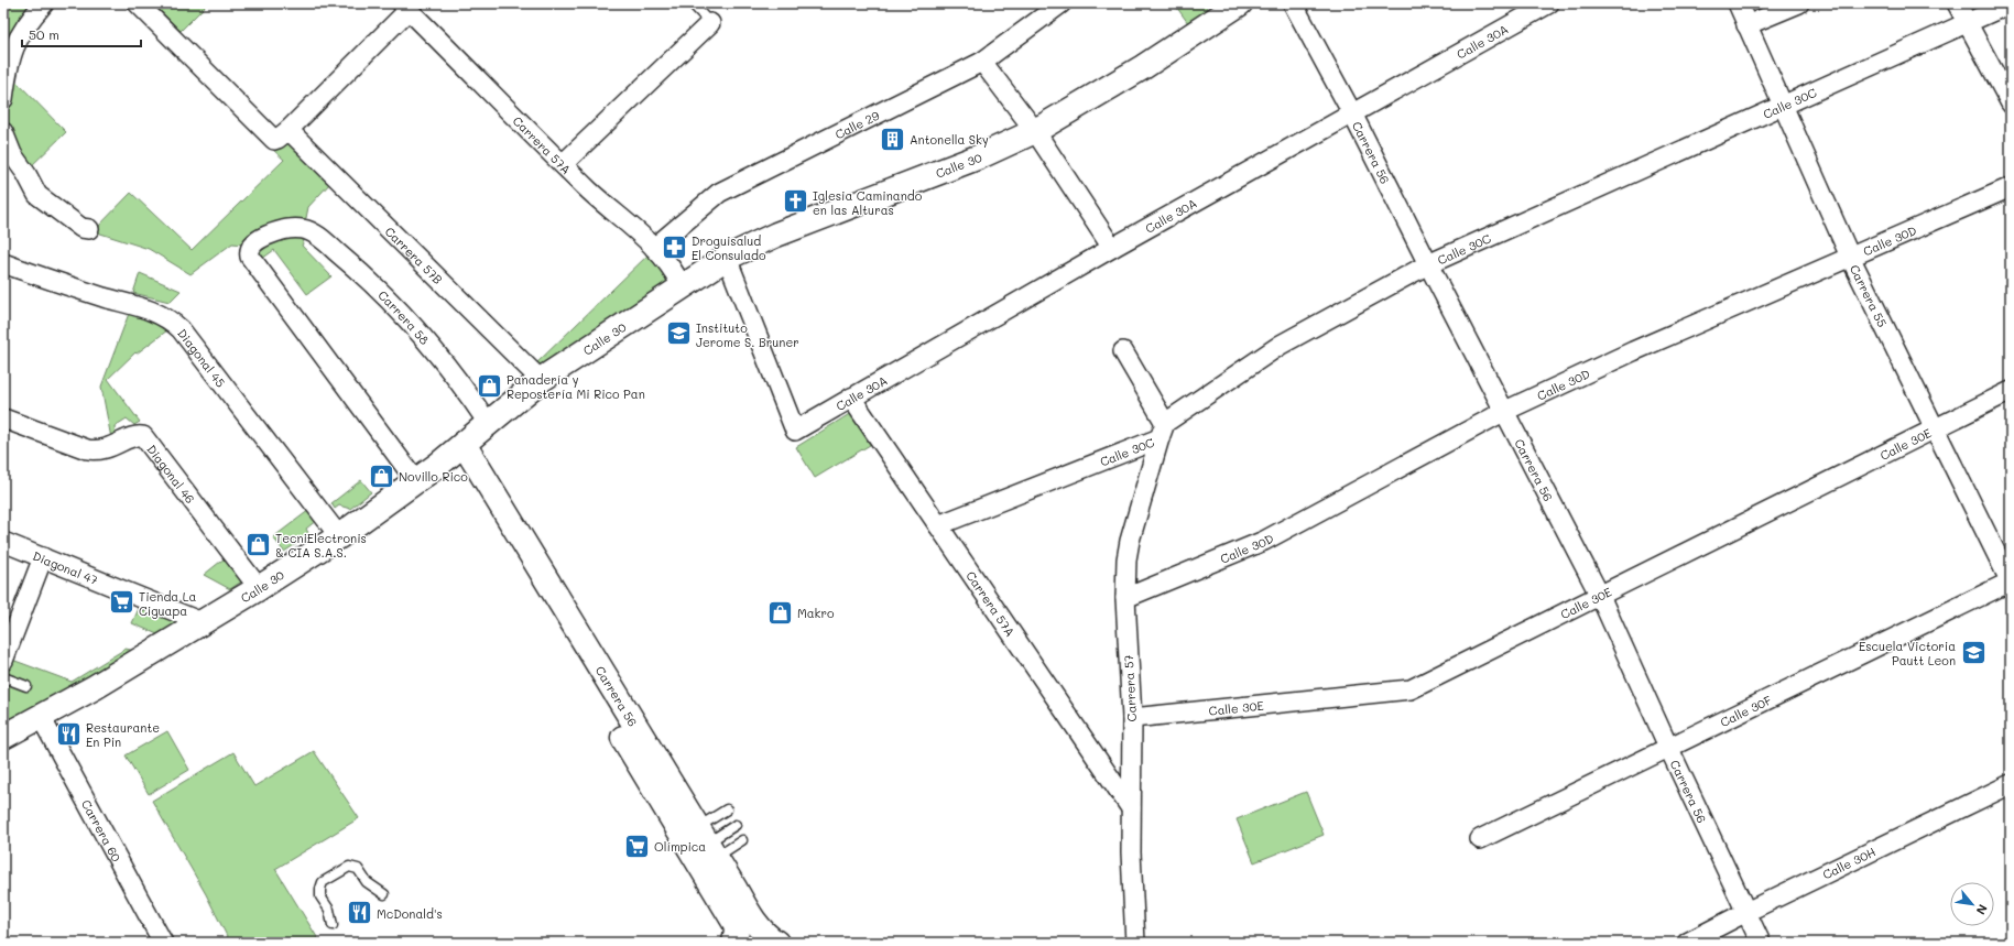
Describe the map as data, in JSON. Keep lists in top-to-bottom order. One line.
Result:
{"streets":{"main road":["Carrera 56","Calle 30"],"street":["Calle 30A","Calle 30C","Calle 29","Carrera 57A","Calle 30D","Carrera 57B","Carrera 55","Carrera 58","Diagonal 45","Calle 30E","Diagonal 46","Diagonal 47","Carrera 57","Calle 30F","Carrera 60","Calle 30H"]},"crossings":[["Calle 30A","Carrera 57A"],["Calle 30A","Carrera 56"],["Calle 30A","Calle 30"],["Calle 30C","Carrera 57A"],["Calle 30C","Carrera 56"],["Calle 30C","Carrera 55"],["Calle 30C","Carrera 57"],["Calle 29","Carrera 57A"],["Carrera 57A","Calle 30"],["Carrera 57A","Carrera 57"],["Carrera 56","Calle 30"],["Carrera 56","Calle 30D"],["Carrera 56","Calle 30E"],["Carrera 56","Calle 30F"],["Carrera 56","Calle 30H"],["Calle 30","Carrera 57B"],["Calle 30","Carrera 58"],["Calle 30","Diagonal 45"],["Calle 30","Diagonal 46"],["Calle 30","Diagonal 47"],["Calle 30","Carrera 60"],["Calle 30D","Carrera 55"],["Calle 30D","Carrera 57"],["Carrera 55","Calle 30E"],["Carrera 55","Calle 30F"],["Calle 30E","Carrera 57"]],"places":{"building":["Antonella Sky"],"church":["Iglesia Caminando en las Alturas"],"pharmacy":["Droguisalud El Consulado"],"school or university":["Instituto Jerome S. Bruner","Escuela Victoria Pautt Leon"],"shop":["Panadería y Repostería Mi Rico Pan","Novillo Rico","TecniElectronis & CIA S.A.S.","Makro"],"supermarket":["Tienda La Ciguapa","Olímpica"],"restaurant":["Restaurante En Pin","McDonald's"]},"scale_bar":"50 m","north":"bottom right"}
